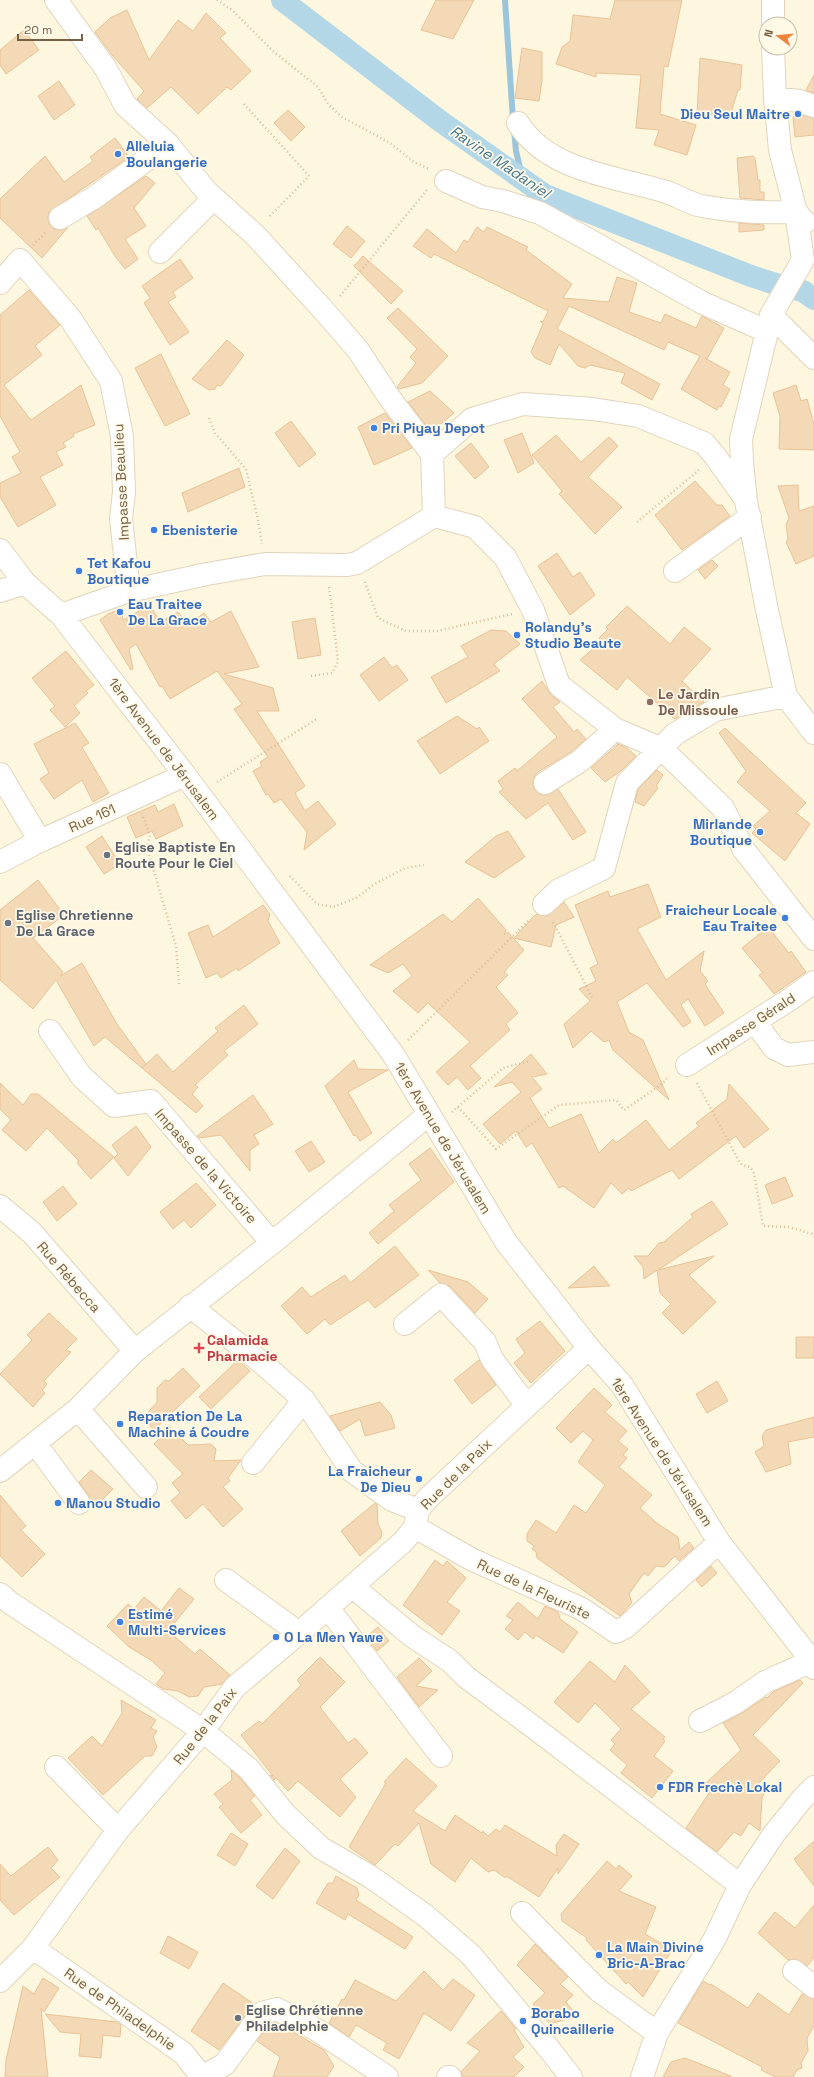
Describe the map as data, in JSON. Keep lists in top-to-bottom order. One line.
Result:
{"streets":{"street":["Impasse Beaulieu","1ère Avenue de Jérusalem","Rue 161","Impasse Gérald","Impasse de la Victoire","Rue Rébecca","Rue de la Paix","Rue de la Fleuriste","Rue de Philadelphie"]},"crossings":[["1ère Avenue de Jérusalem","Rue 161"],["1ère Avenue de Jérusalem","Rue de la Paix"],["1ère Avenue de Jérusalem","Rue de la Fleuriste"],["Rue de la Paix","Rue de la Fleuriste"],["Rue de la Paix","Rue de Philadelphie"]],"water":["Ravine Madaniel"],"places":{"other":["Dieu Seul Maitre","Alleluia Boulangerie","Pri Piyay Depot","Ebenisterie","Tet Kafou Boutique","Eau Traitee De La Grace","Rolandy's Studio Beaute","Le Jardin De Missoule","Mirlande Boutique","Eglise Baptiste En Route Pour le Ciel","Fraicheur Locale Eau Traitee","Eglise Chretienne De La Grace","Reparation De La Machine á Coudre","La Fraicheur De Dieu","Manou Studio","Estimé Multi-Services","O La Men Yawe","FDR Frechè Lokal","La Main Divine Bric-A-Brac","Eglise Chrétienne Philadelphie","Borabo Quincaillerie"],"health":["Calamida Pharmacie"]},"scale_bar":"20 m","north":"left"}
